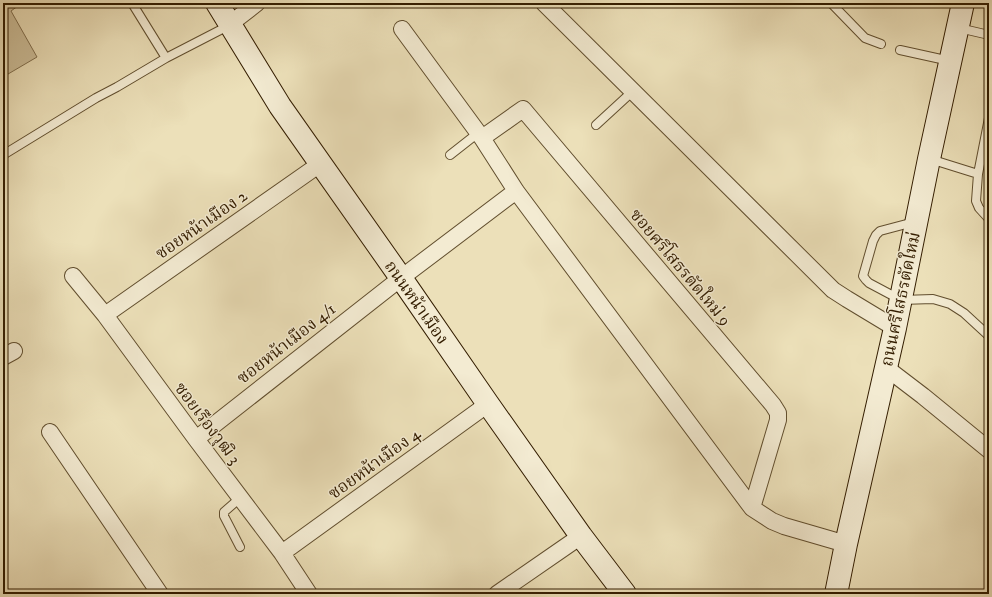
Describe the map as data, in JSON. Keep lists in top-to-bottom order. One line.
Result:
{"streets":{"street":["ซอยหน้าเมือง 2","ซอยศรีโสธรตัดใหม่ 9","ถนนศรีโสธรตัดใหม่","ถนนหน้าเมือง","ซอยหน้าเมือง 4/1","ซอยเรืองวุฒิ 3","ซอยหน้าเมือง 4"]},"crossings":[["ซอยหน้าเมือง 2","ถนนหน้าเมือง"],["ซอยหน้าเมือง 2","ซอยเรืองวุฒิ 3"],["ถนนหน้าเมือง","ซอยหน้าเมือง 4/1"],["ถนนหน้าเมือง","ซอยหน้าเมือง 4"],["ซอยหน้าเมือง 4/1","ซอยเรืองวุฒิ 3"],["ซอยเรืองวุฒิ 3","ซอยหน้าเมือง 4"]]}
